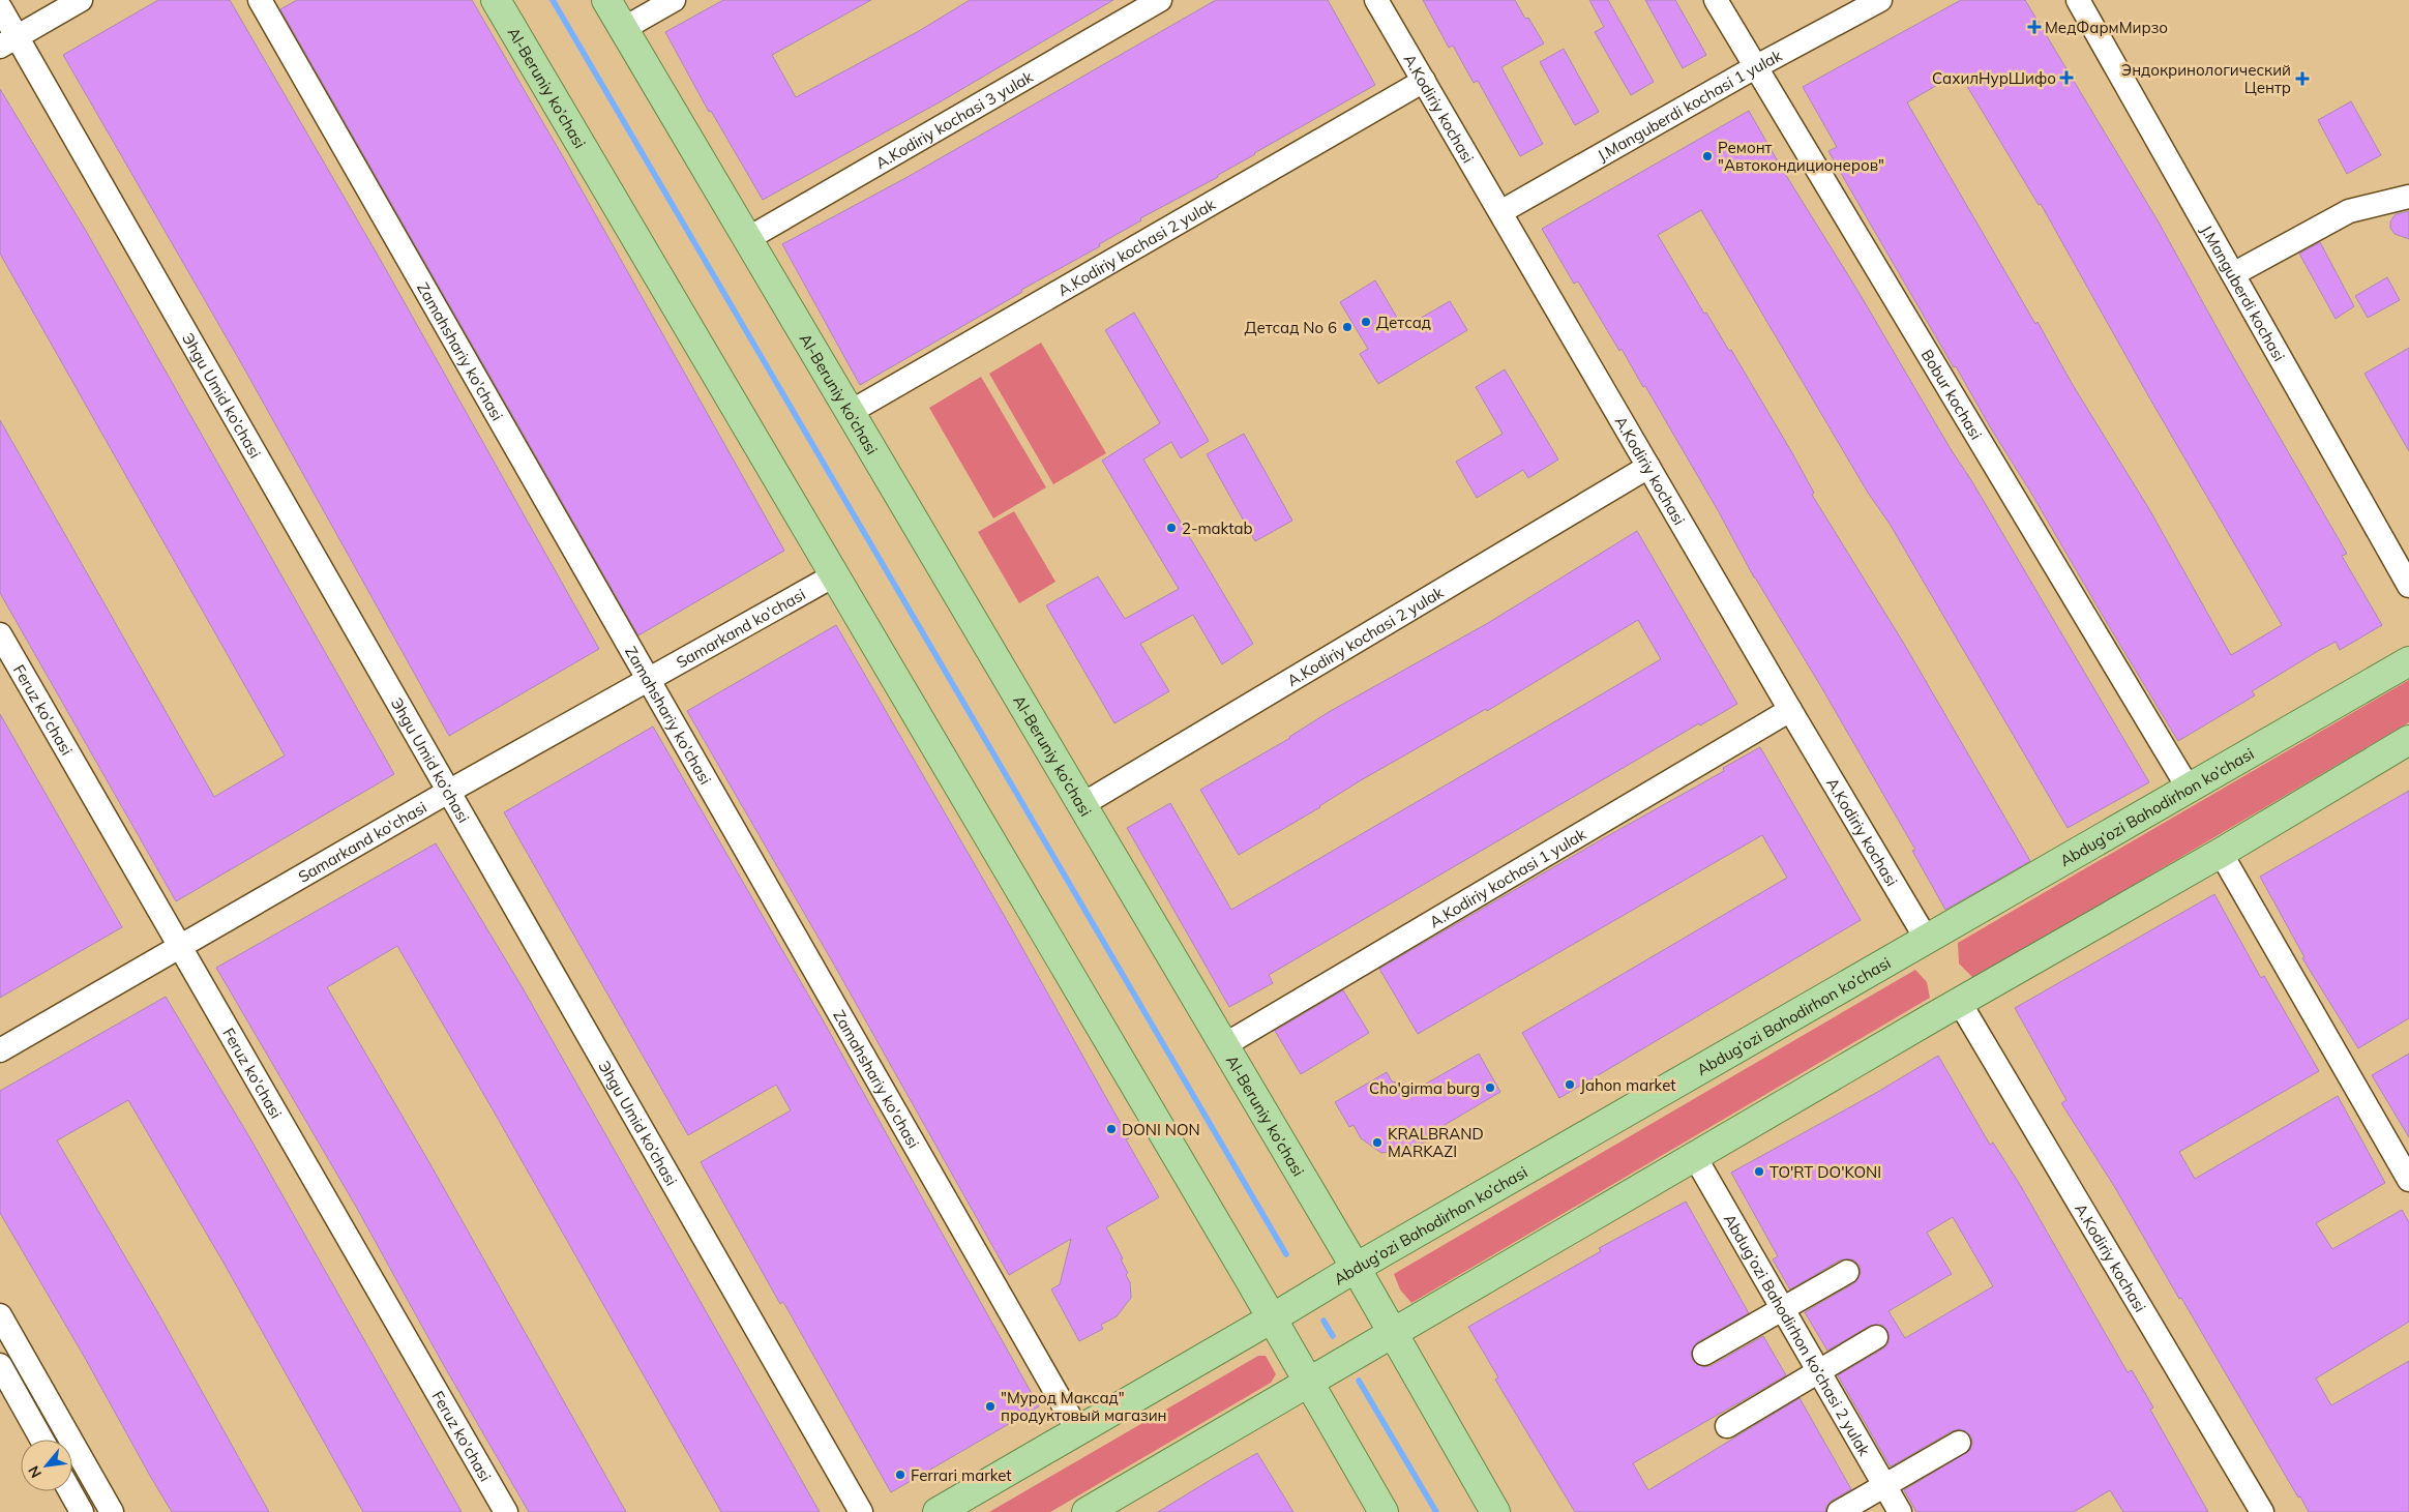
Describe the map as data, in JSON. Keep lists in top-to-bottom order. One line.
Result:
{"streets":{"main road":["Al-Beruniy ko’chasi","Abdug’ozi Bahodirhon ko’chasi"],"street":["J.Manguberdi kochasi 1 yulak","A.Kodiriy kochasi","A.Kodiriy kochasi 3 yulak","A.Kodiriy kochasi 2 yulak","J.Manguberdi kochasi","Zamahshariy ko'chasi","Bobur kochasi","Эhgu Umid ko’chasi","Samarkand ko'chasi","Feruz ko'chasi","A.Kodiriy kochasi 1 yulak","Abdug’ozi Bahodirhon ko’chasi 2 yulak"]},"crossings":[["Al-Beruniy ko’chasi","A.Kodiriy kochasi 3 yulak"],["Al-Beruniy ko’chasi","A.Kodiriy kochasi 2 yulak"],["Al-Beruniy ko’chasi","Samarkand ko'chasi"],["Al-Beruniy ko’chasi","Abdug’ozi Bahodirhon ko’chasi"],["Al-Beruniy ko’chasi","A.Kodiriy kochasi 1 yulak"],["J.Manguberdi kochasi 1 yulak","A.Kodiriy kochasi"],["J.Manguberdi kochasi 1 yulak","Bobur kochasi"],["A.Kodiriy kochasi","A.Kodiriy kochasi 2 yulak"],["A.Kodiriy kochasi","Abdug’ozi Bahodirhon ko’chasi"],["A.Kodiriy kochasi","A.Kodiriy kochasi 1 yulak"],["Zamahshariy ko'chasi","Samarkand ko'chasi"],["Zamahshariy ko'chasi","Abdug’ozi Bahodirhon ko’chasi"],["Bobur kochasi","Abdug’ozi Bahodirhon ko’chasi"],["Эhgu Umid ko’chasi","Samarkand ko'chasi"],["Samarkand ko'chasi","Feruz ko'chasi"]],"places":{"health":["МедФармМирзо","СахилНурШифо","Эндокринологический Центр"],"other":["Ремонт \"Автокондиционеров\"","Детсад","Детсад No 6","2-maktab","Jahon market","Cho'girma burg","DONI NON","KRALBRAND MARKAZI","TO'RT DO'KONI","\"Мурод Максад\" продуктовый магазин","Ferrari market"]},"north":"bottom left"}
